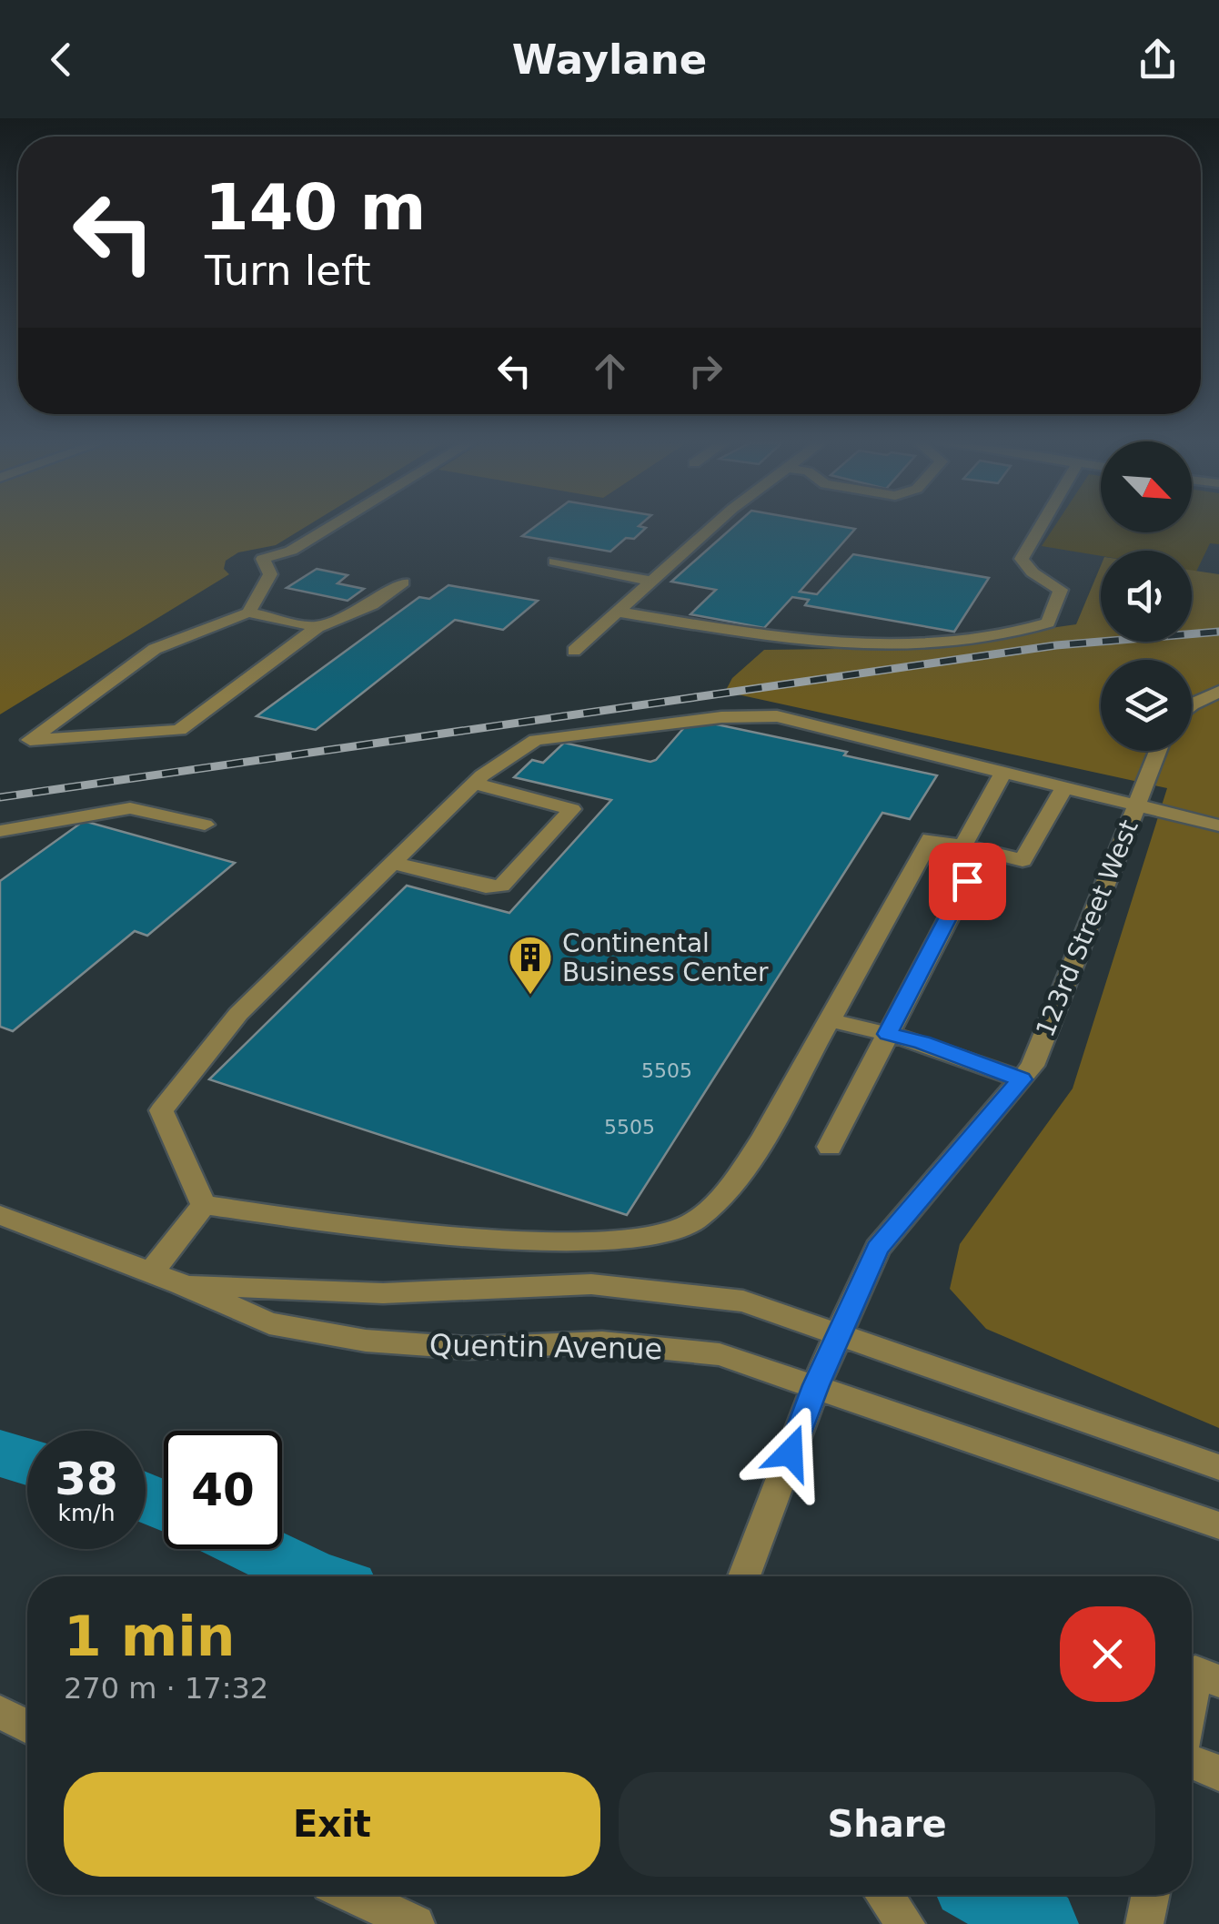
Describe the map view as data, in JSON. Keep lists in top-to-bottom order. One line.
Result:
{"streets":{"street":["123rd Street West","Quentin Avenue"]},"crossings":[["123rd Street West","Quentin Avenue"]],"places":{"building":["Continental Business Center"]},"house_numbers":["5505","5505"],"north":"bottom right","page":{"header":"Waylane","turn":["140 m","Turn left"],"speed":"38 km/h","limit":"40","heading":["1 min","270 m · 17:32"],"buttons":["Exit","Share"]}}
